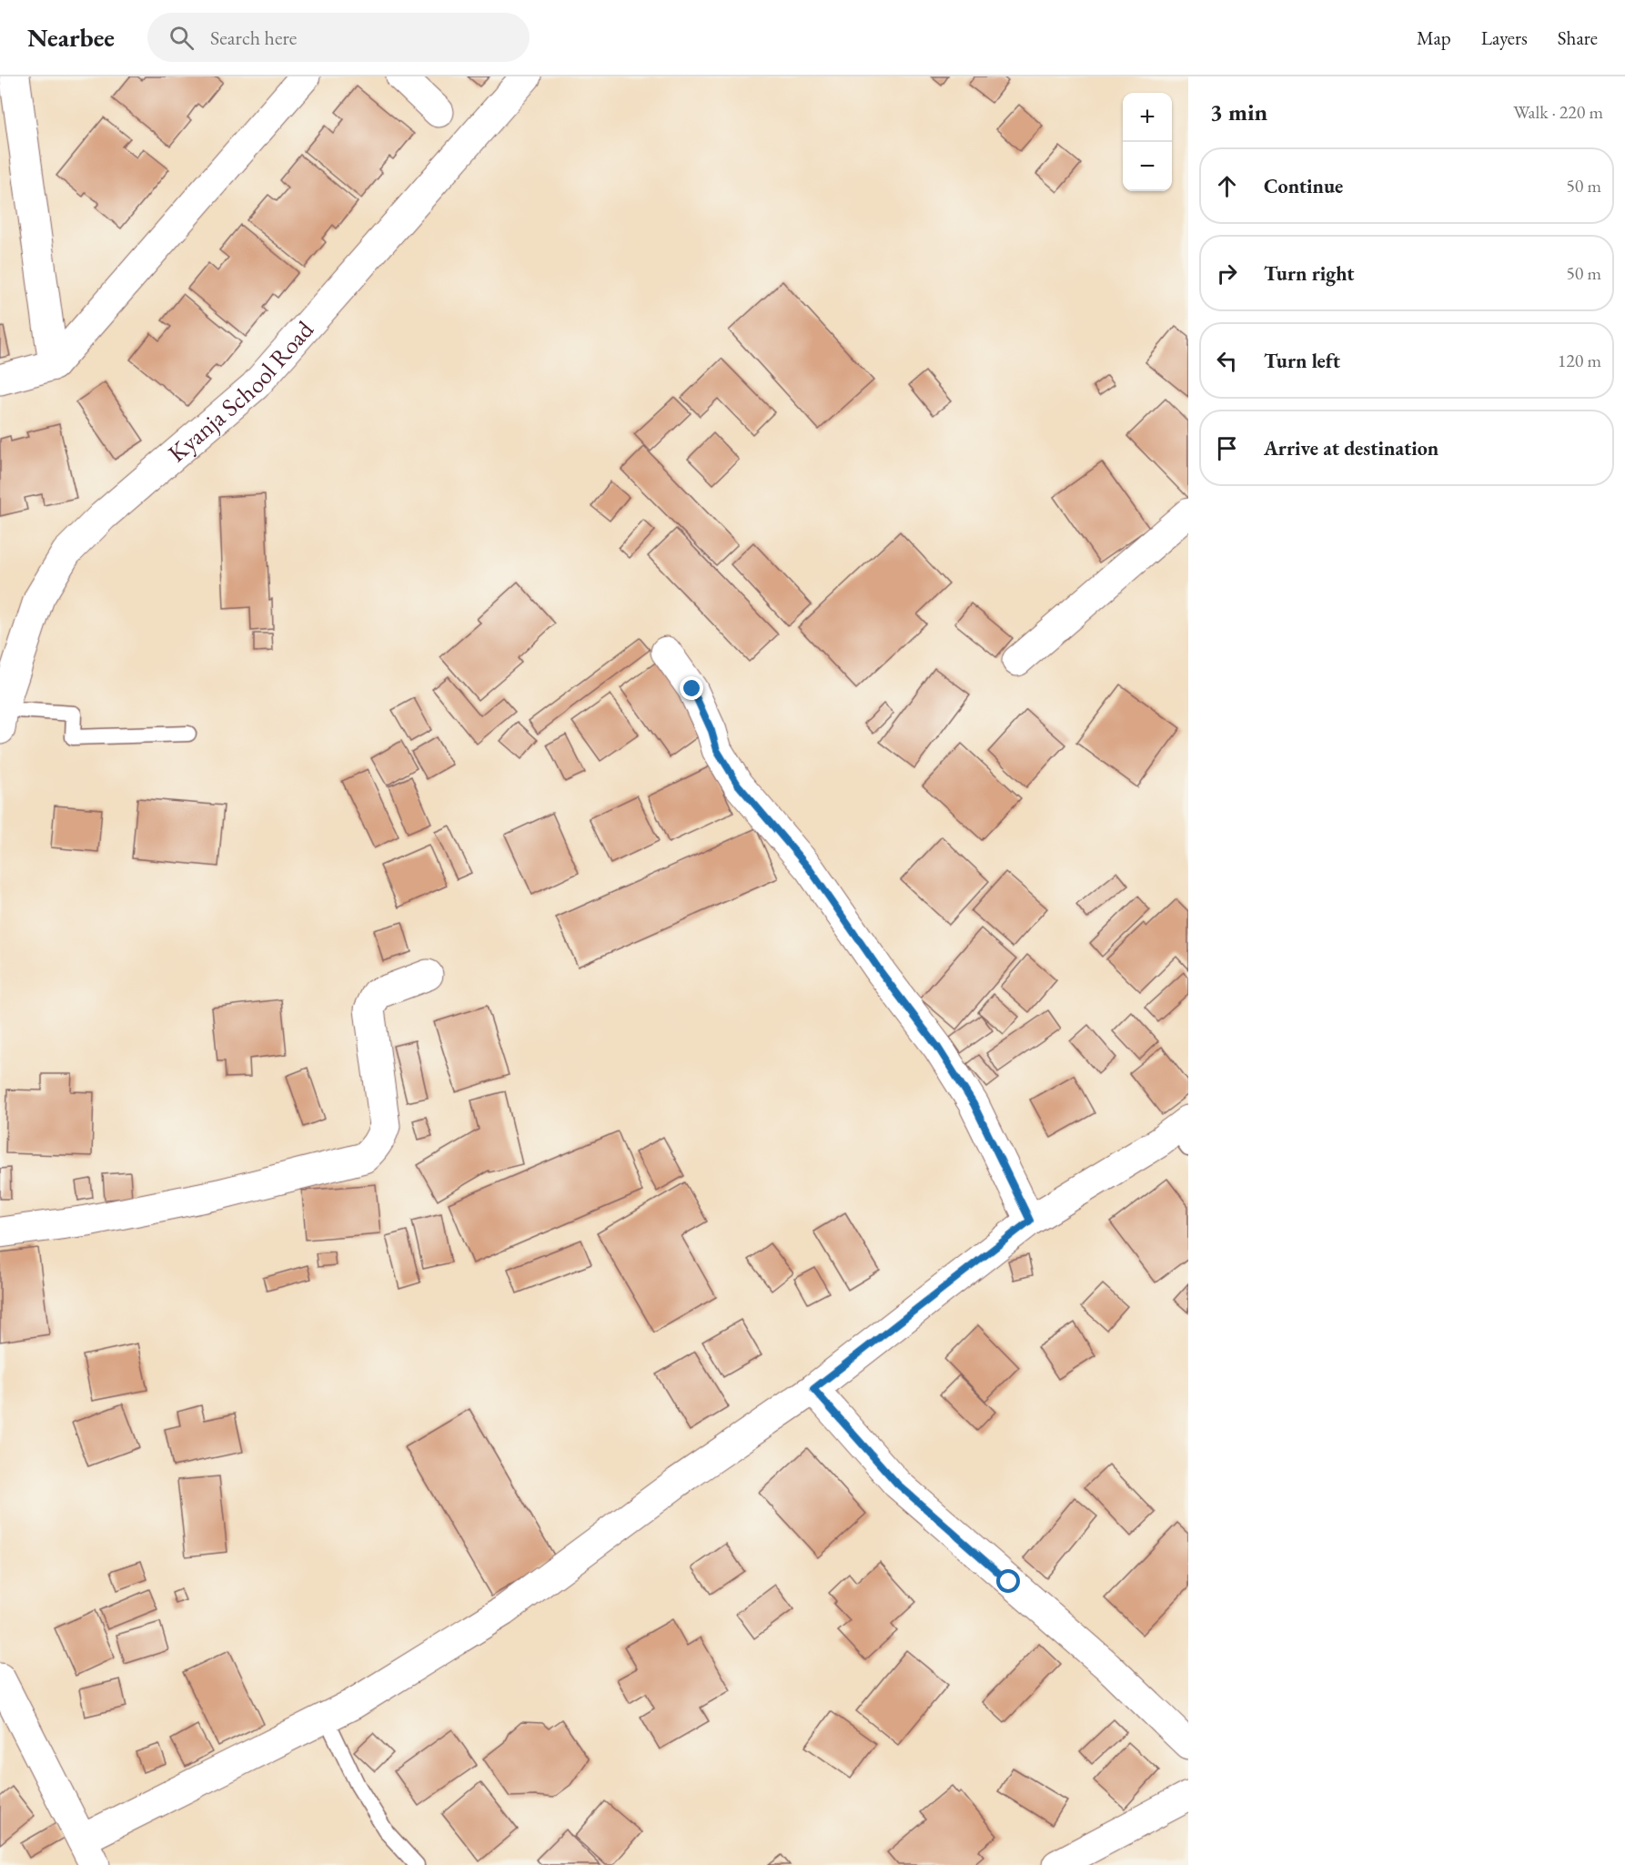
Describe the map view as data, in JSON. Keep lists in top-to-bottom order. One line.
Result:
{"streets":{"street":["Kyanja School Road"]},"page":{"header":"Nearbee","search":"Search here","nav":["Map","Layers","Share"],"heading":["3 min","Walk · 220 m"],"map_buttons":["+","−"],"list":[["Continue","50 m"],["Turn right","50 m"],["Turn left","120 m"],"Arrive at destination"]}}
